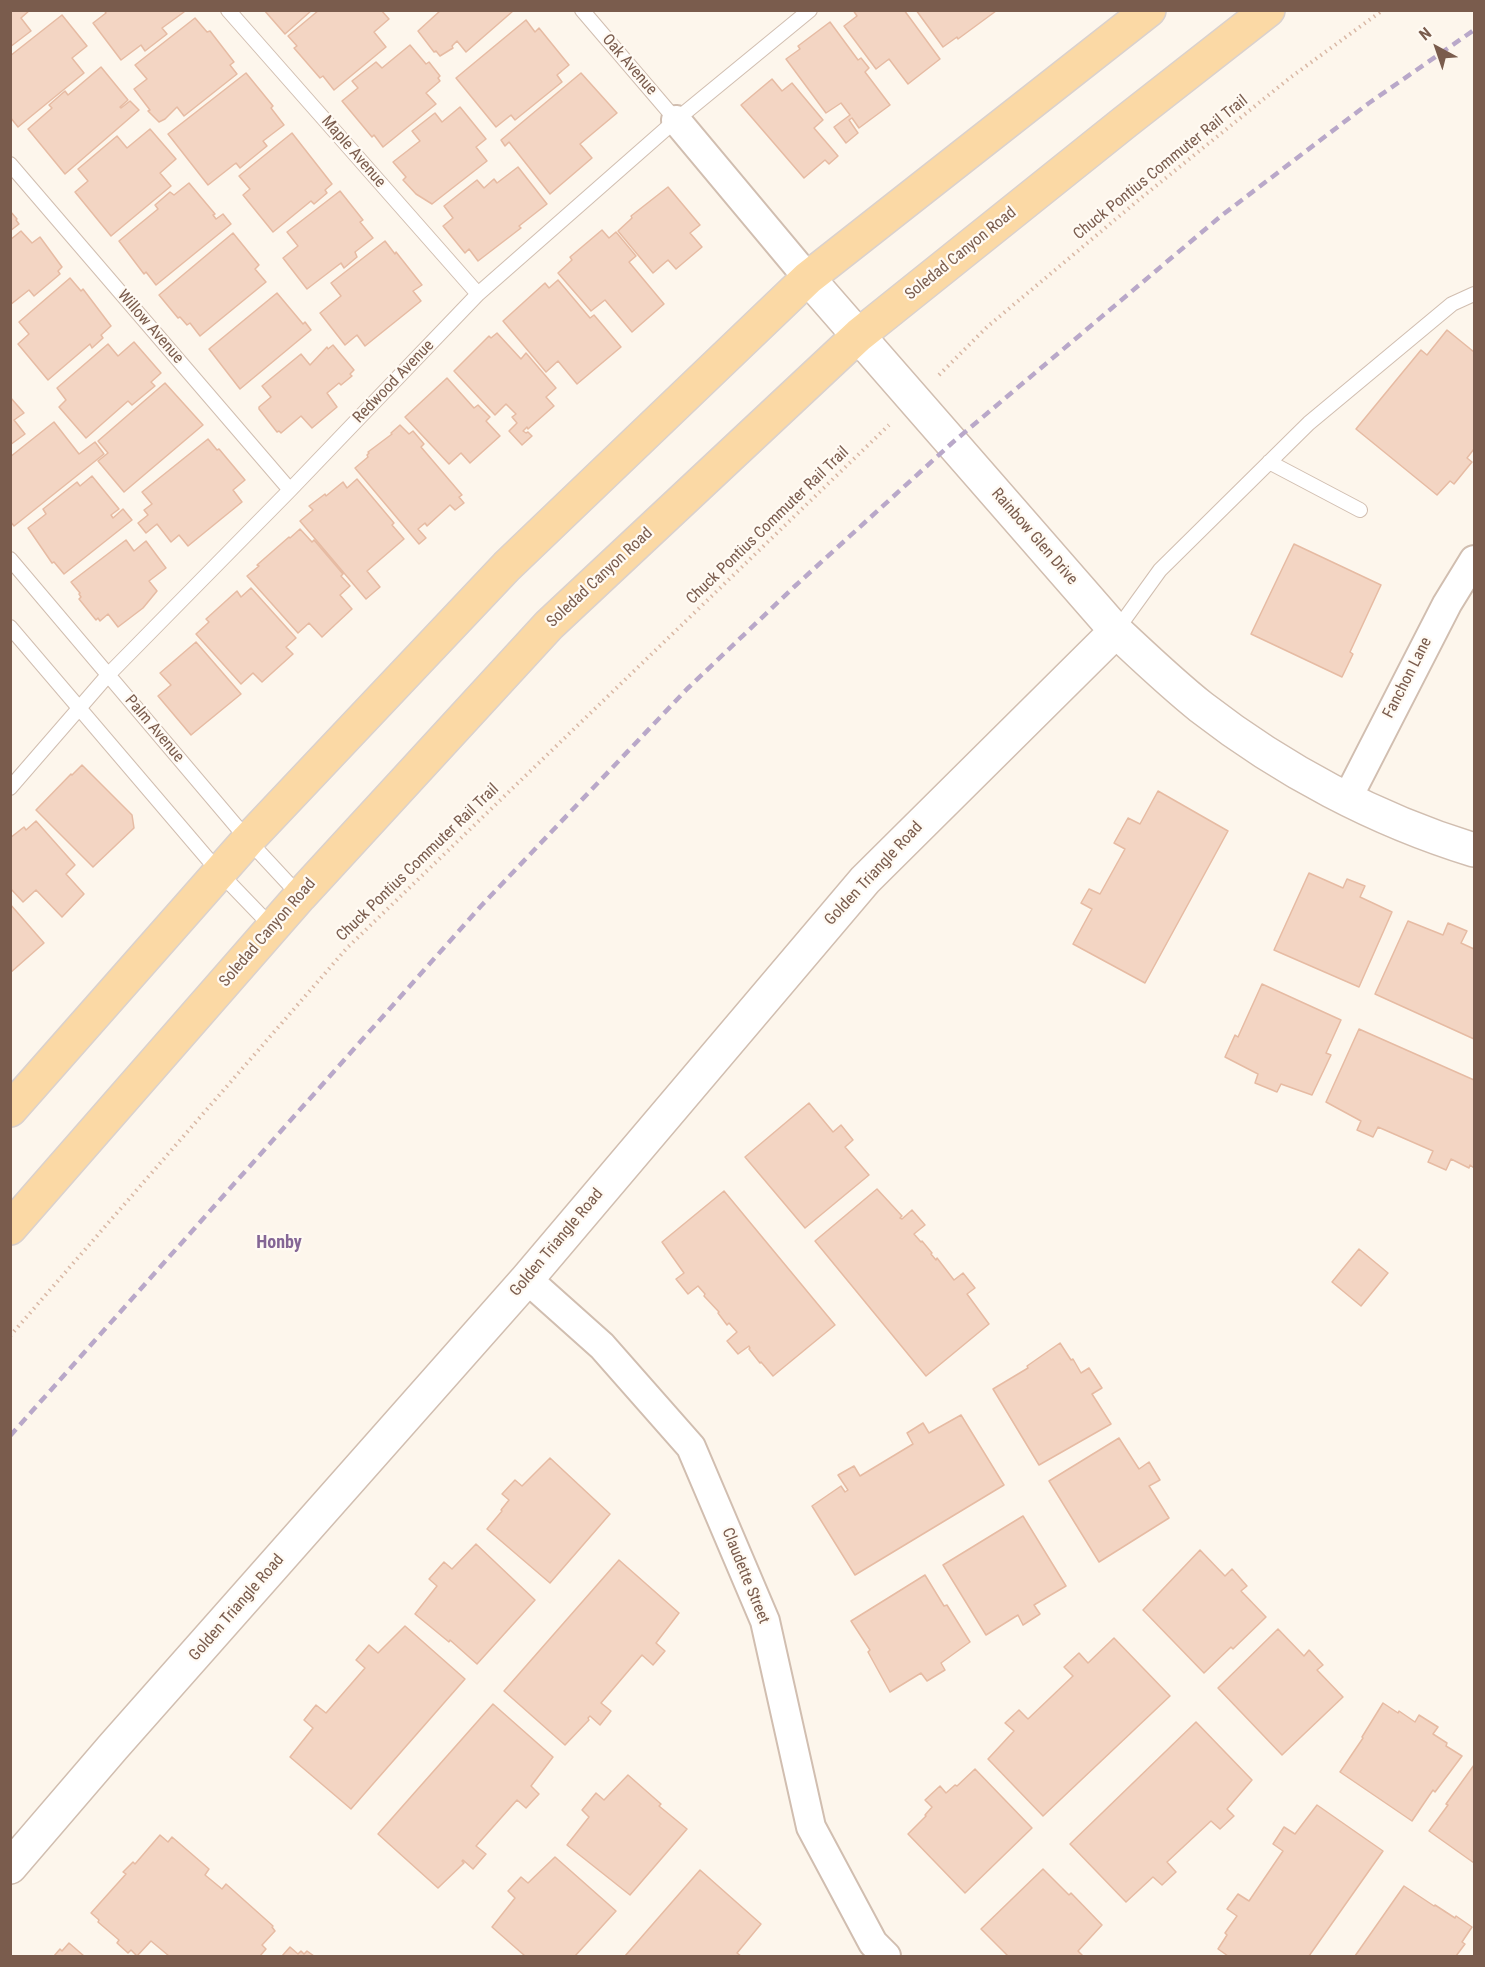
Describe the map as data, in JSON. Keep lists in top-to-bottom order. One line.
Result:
{"streets":{"main road":["Soledad Canyon Road"],"street":["Rainbow Glen Drive","Fanchon Lane","Golden Triangle Road","Claudette Street"],"lane":["Oak Avenue","Maple Avenue","Willow Avenue","Redwood Avenue","Palm Avenue"],"path":["Chuck Pontius Commuter Rail Trail"]},"crossings":[["Oak Avenue","Redwood Avenue"],["Oak Avenue","Rainbow Glen Drive"],["Maple Avenue","Redwood Avenue"],["Soledad Canyon Road","Rainbow Glen Drive"],["Soledad Canyon Road","Palm Avenue"],["Willow Avenue","Redwood Avenue"],["Redwood Avenue","Rainbow Glen Drive"],["Redwood Avenue","Palm Avenue"],["Rainbow Glen Drive","Fanchon Lane"],["Rainbow Glen Drive","Golden Triangle Road"],["Golden Triangle Road","Claudette Street"]],"districts":["Honby"],"north":"top left"}
